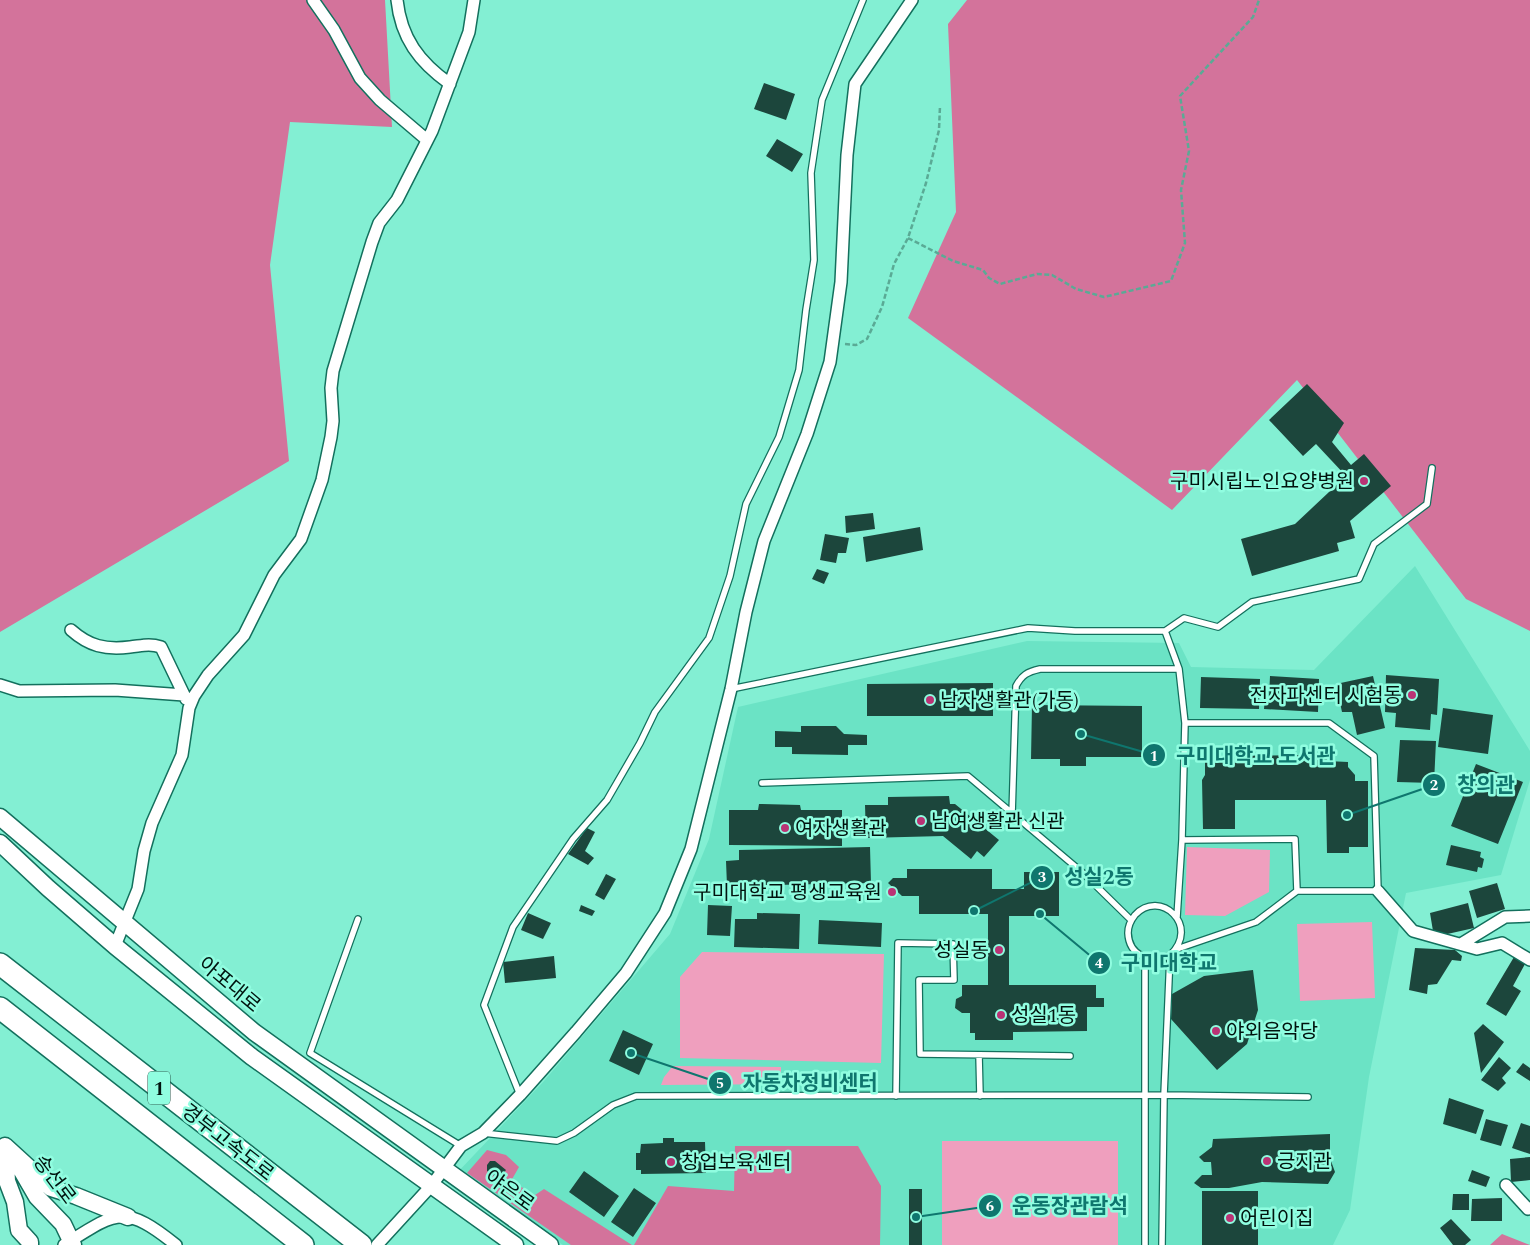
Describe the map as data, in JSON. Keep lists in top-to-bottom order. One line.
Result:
{"streets":{"highway":["1","경부고속도로"],"main road":["아포대로","송선로","야은로"]},"crossings":[["아포대로","야은로"]],"places":["구미시립노인요양병원","전자파센터 시험동","남자생활관(가동)","구미대학교 도서관","창의관","남여생활관 신관","여자생활관","구미대학교 평생교육원","성실2동","구미대학교","성실동","성실1동","야외음악당","자동차정비센터","긍지관","창업보육센터","운동장관람석","어린이집"]}
